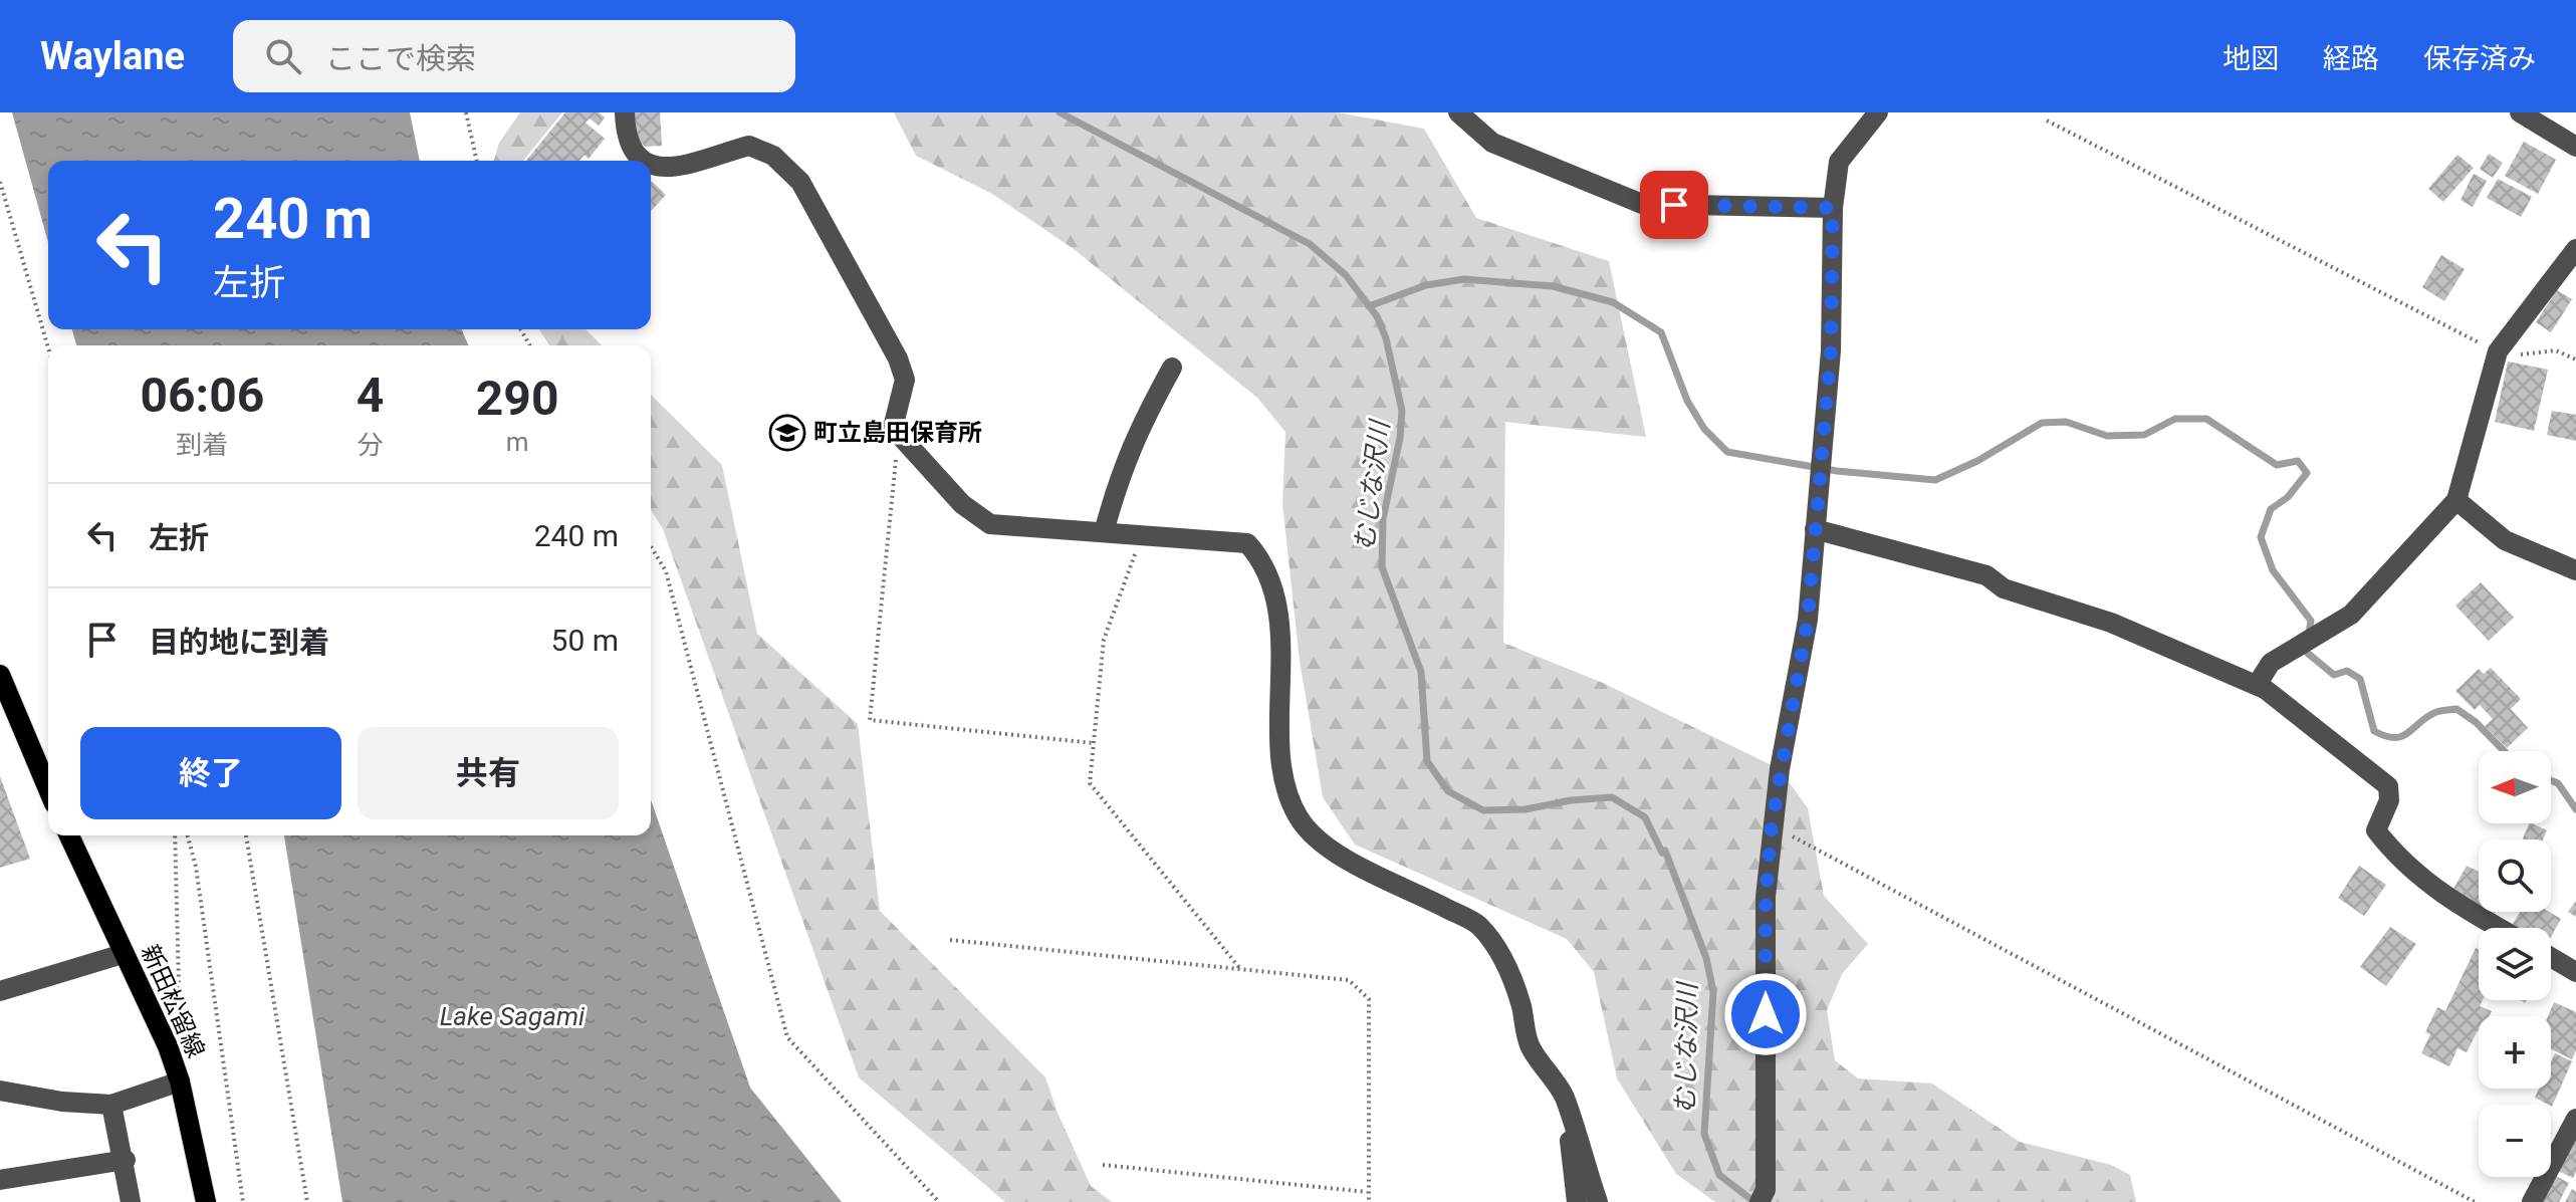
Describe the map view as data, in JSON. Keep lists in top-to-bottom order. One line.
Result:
{"streets":{"main road":["新田松留線"]},"water":["むじな沢川","Lake Sagami"],"places":{"school or university":["町立島田保育所"]},"north":"left","page":{"header":"Waylane","search":"ここで検索","nav":["地図","経路","保存済み"],"turn":["240 m","左折"],"eta":["06:06","到着","4","分","290","m"],"list":[{"name":"左折","value":"240 m"},{"name":"目的地に到着","value":"50 m"}],"buttons":["終了","共有"],"map_buttons":["+","−"]}}
